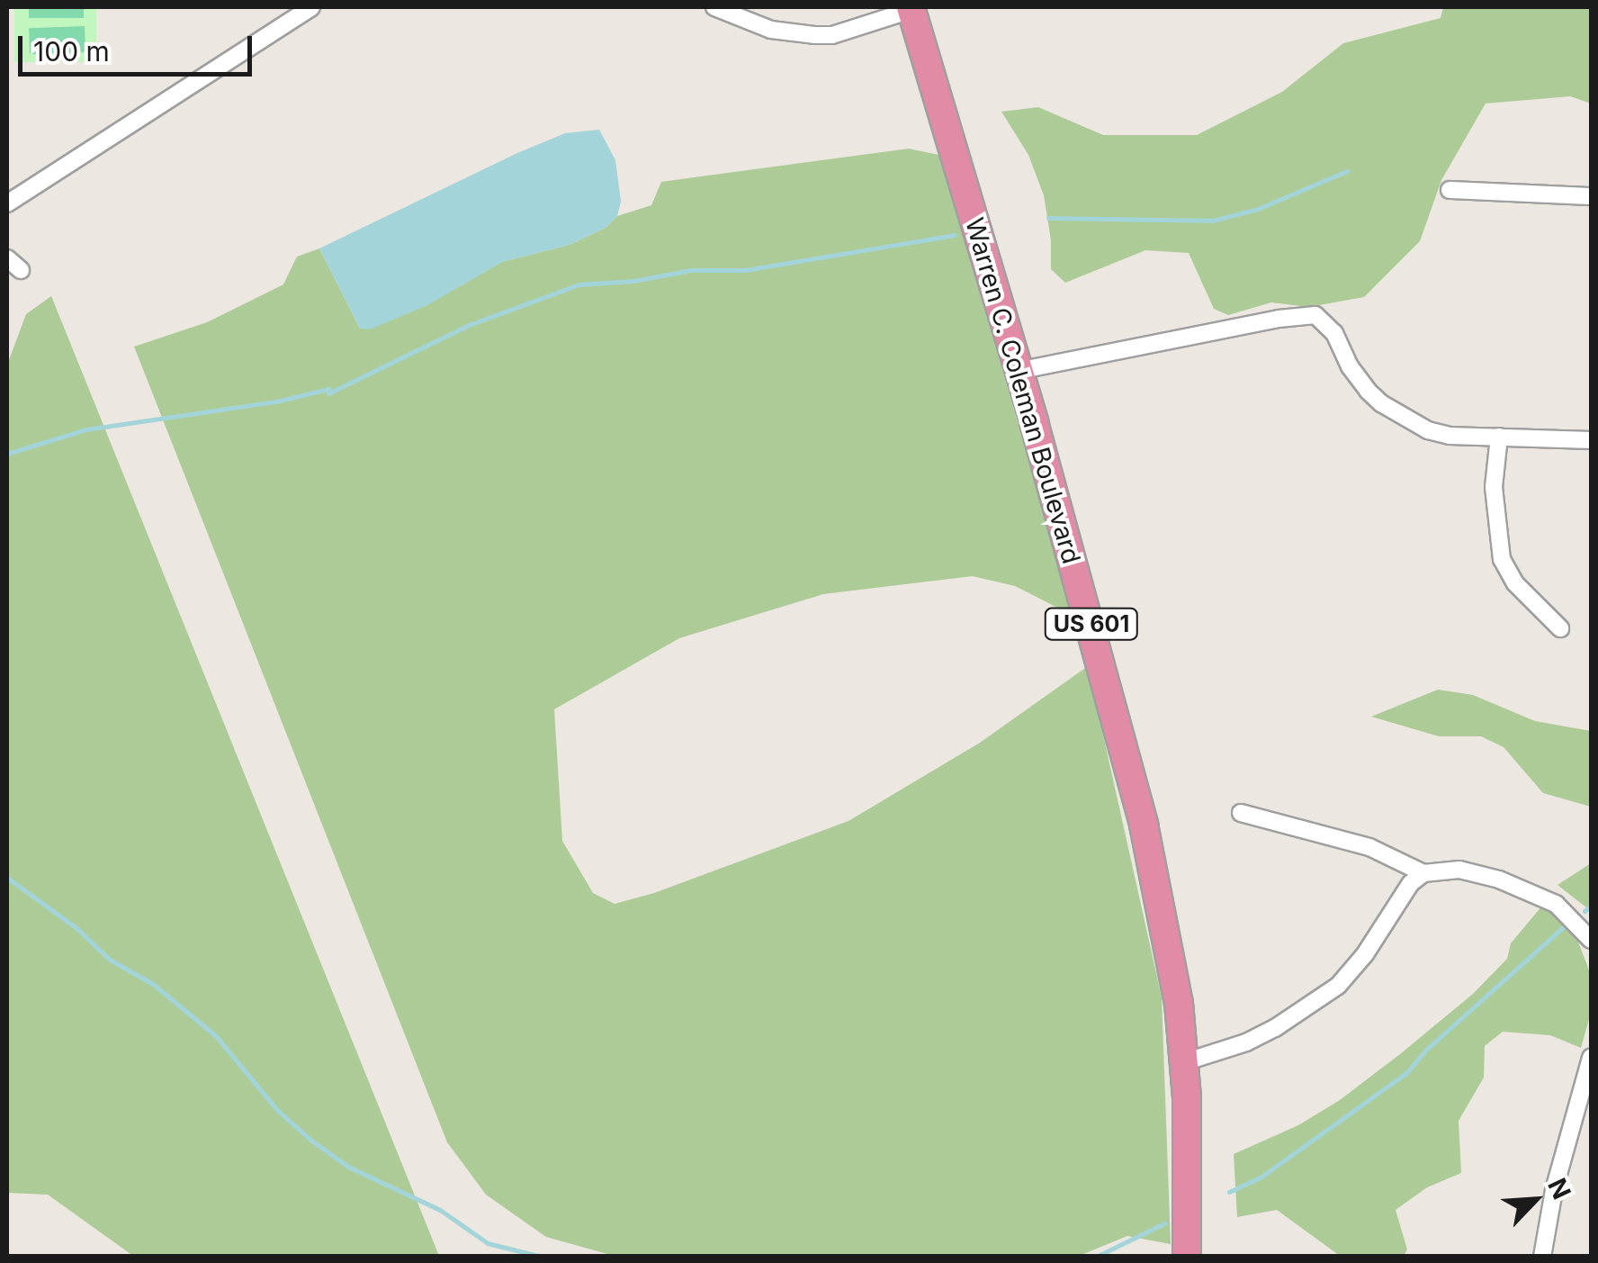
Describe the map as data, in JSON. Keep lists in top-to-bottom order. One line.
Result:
{"streets":{"highway":["Warren C. Coleman Boulevard","US 601"]},"scale_bar":"100 m","north":"top right"}
